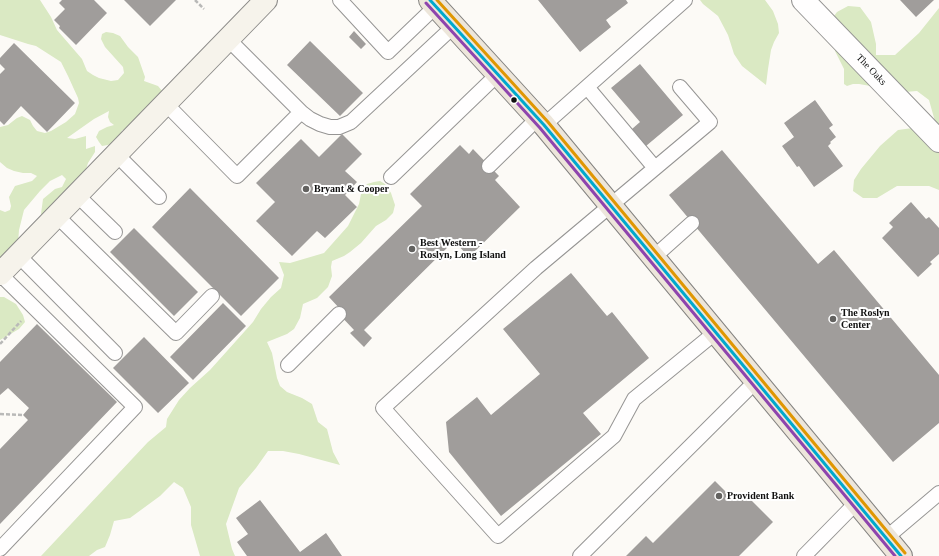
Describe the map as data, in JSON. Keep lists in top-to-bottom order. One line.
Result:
{"streets":{"street":["The Oaks"]},"places":["Bryant & Cooper","Best Western - Roslyn, Long Island","The Roslyn Center","Provident Bank"]}
